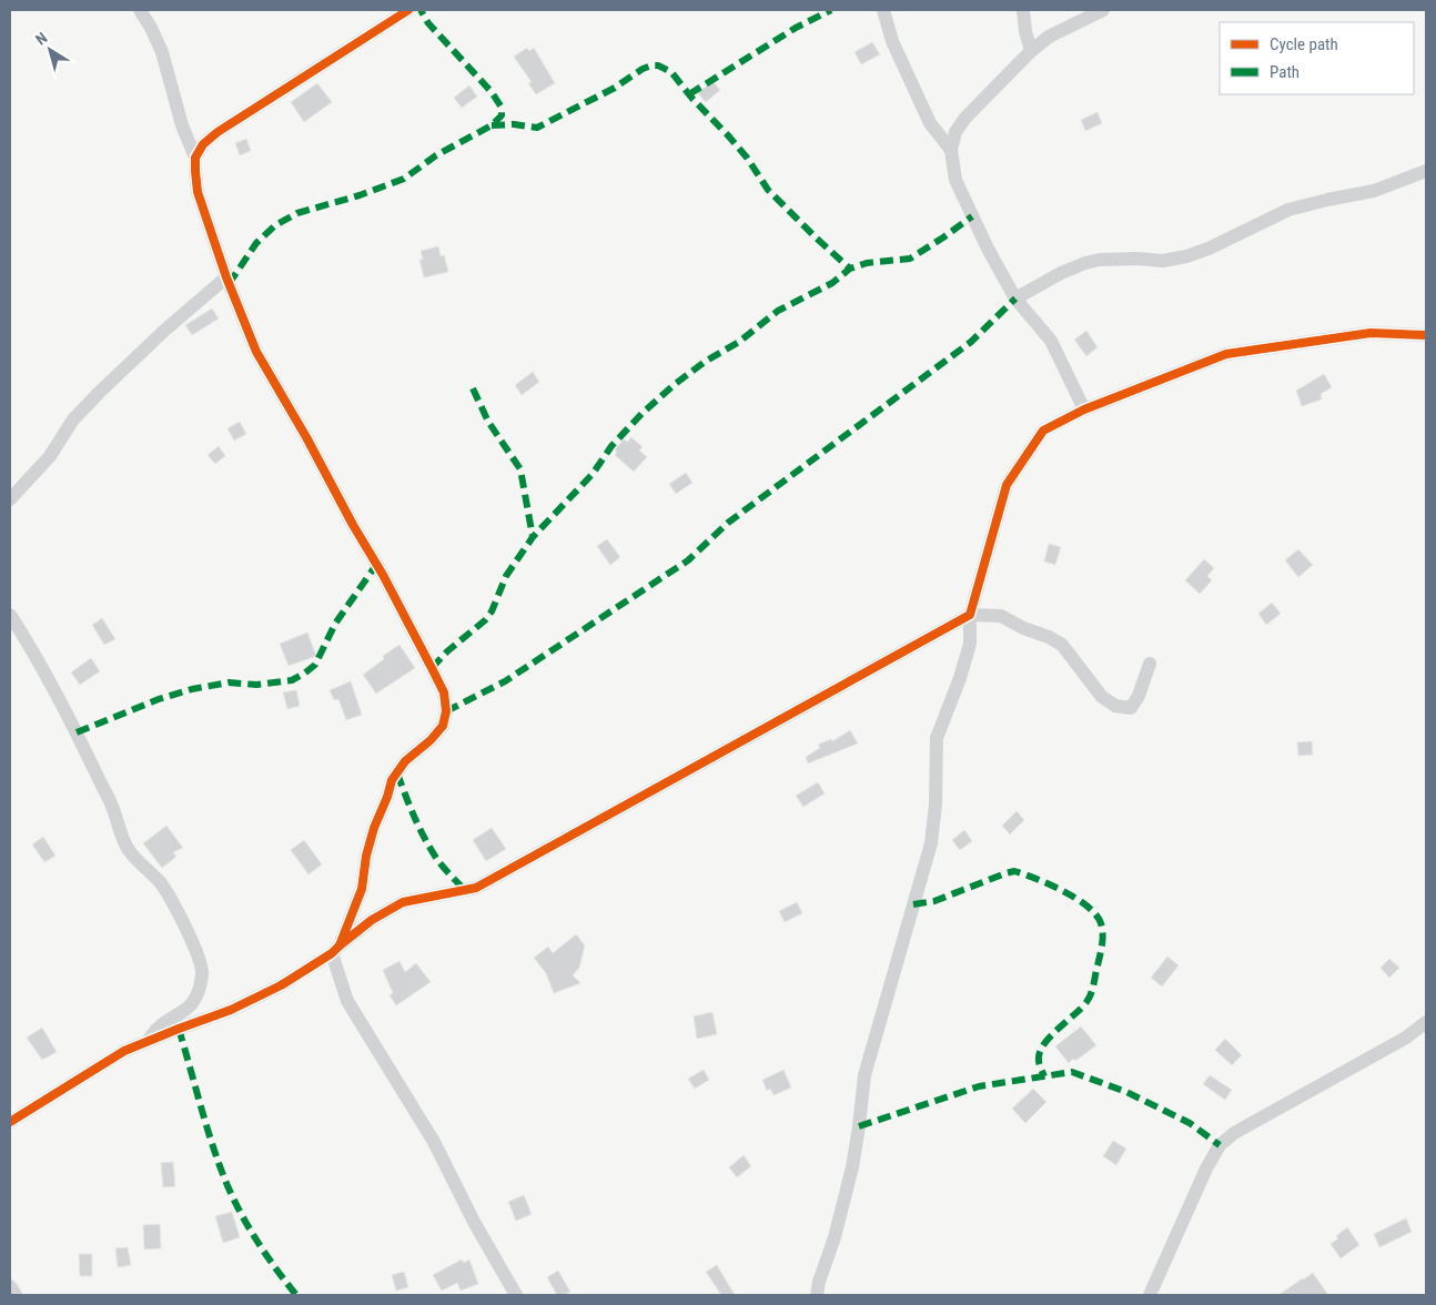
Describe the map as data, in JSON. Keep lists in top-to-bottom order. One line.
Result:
{"legend":["Cycle path","Path"],"north":"top left"}
